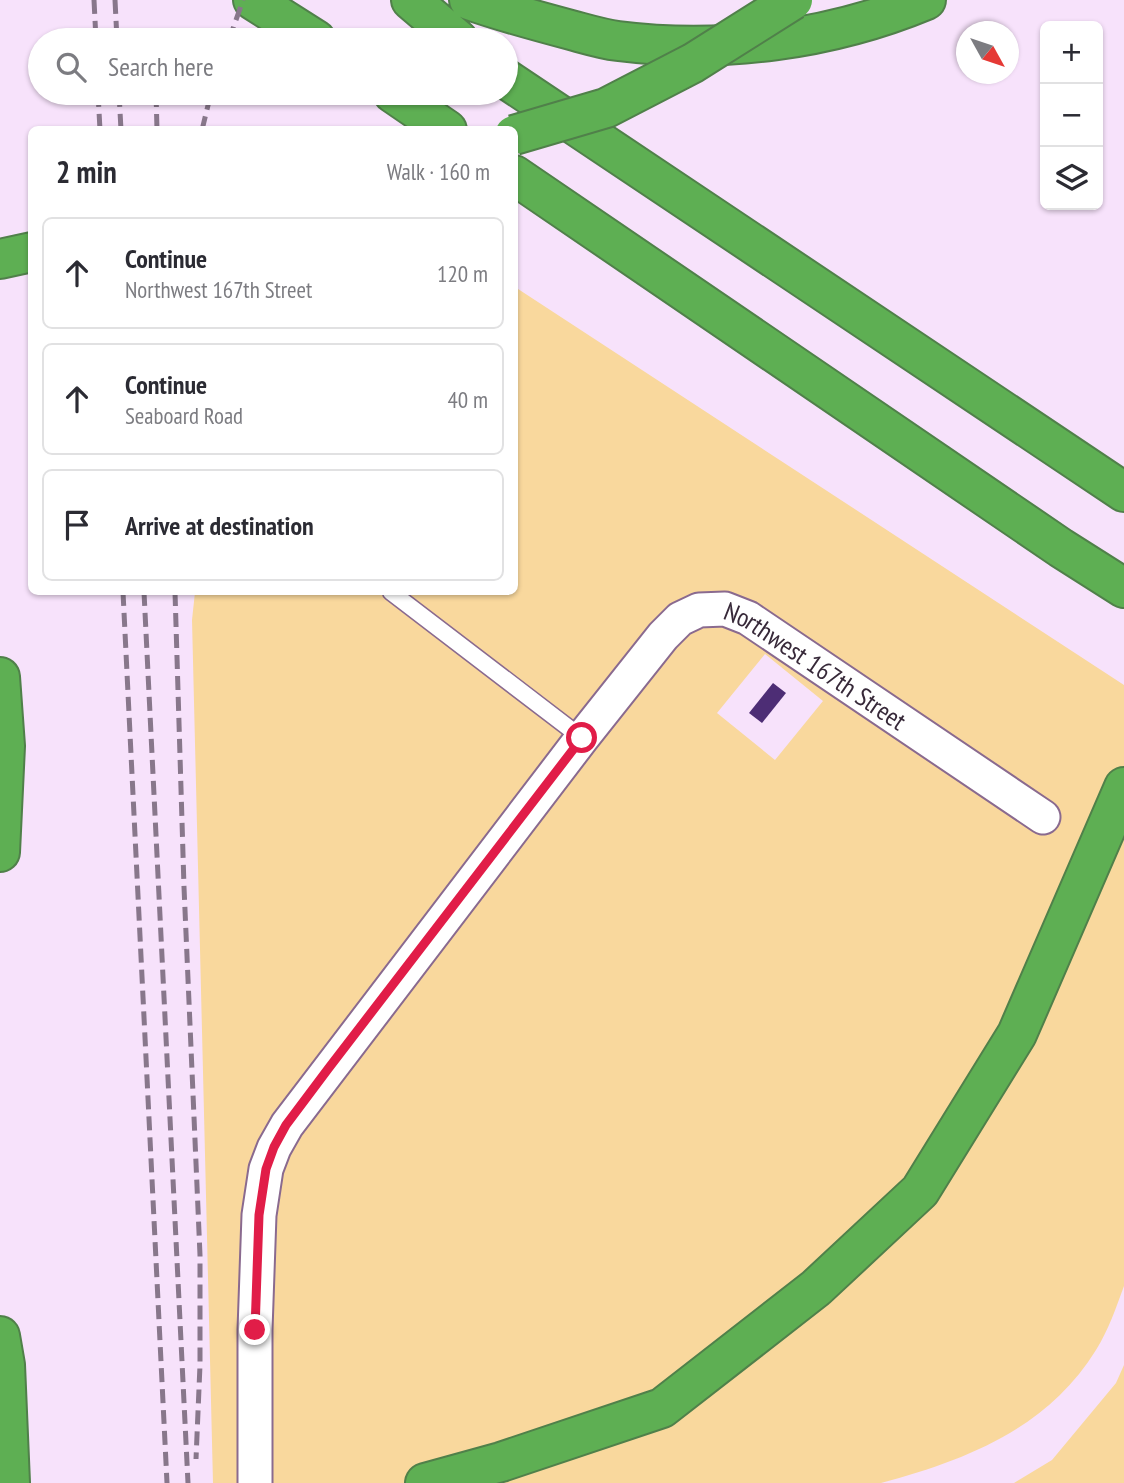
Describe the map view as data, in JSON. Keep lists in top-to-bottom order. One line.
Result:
{"streets":{"street":["Northwest 167th Street"]},"north":"bottom right","page":{"map_buttons":["+","−"],"search":"Search here","heading":["2 min","Walk · 160 m"],"list":[["Continue","Northwest 167th Street","120 m"],["Continue","Seaboard Road","40 m"],"Arrive at destination"]}}
